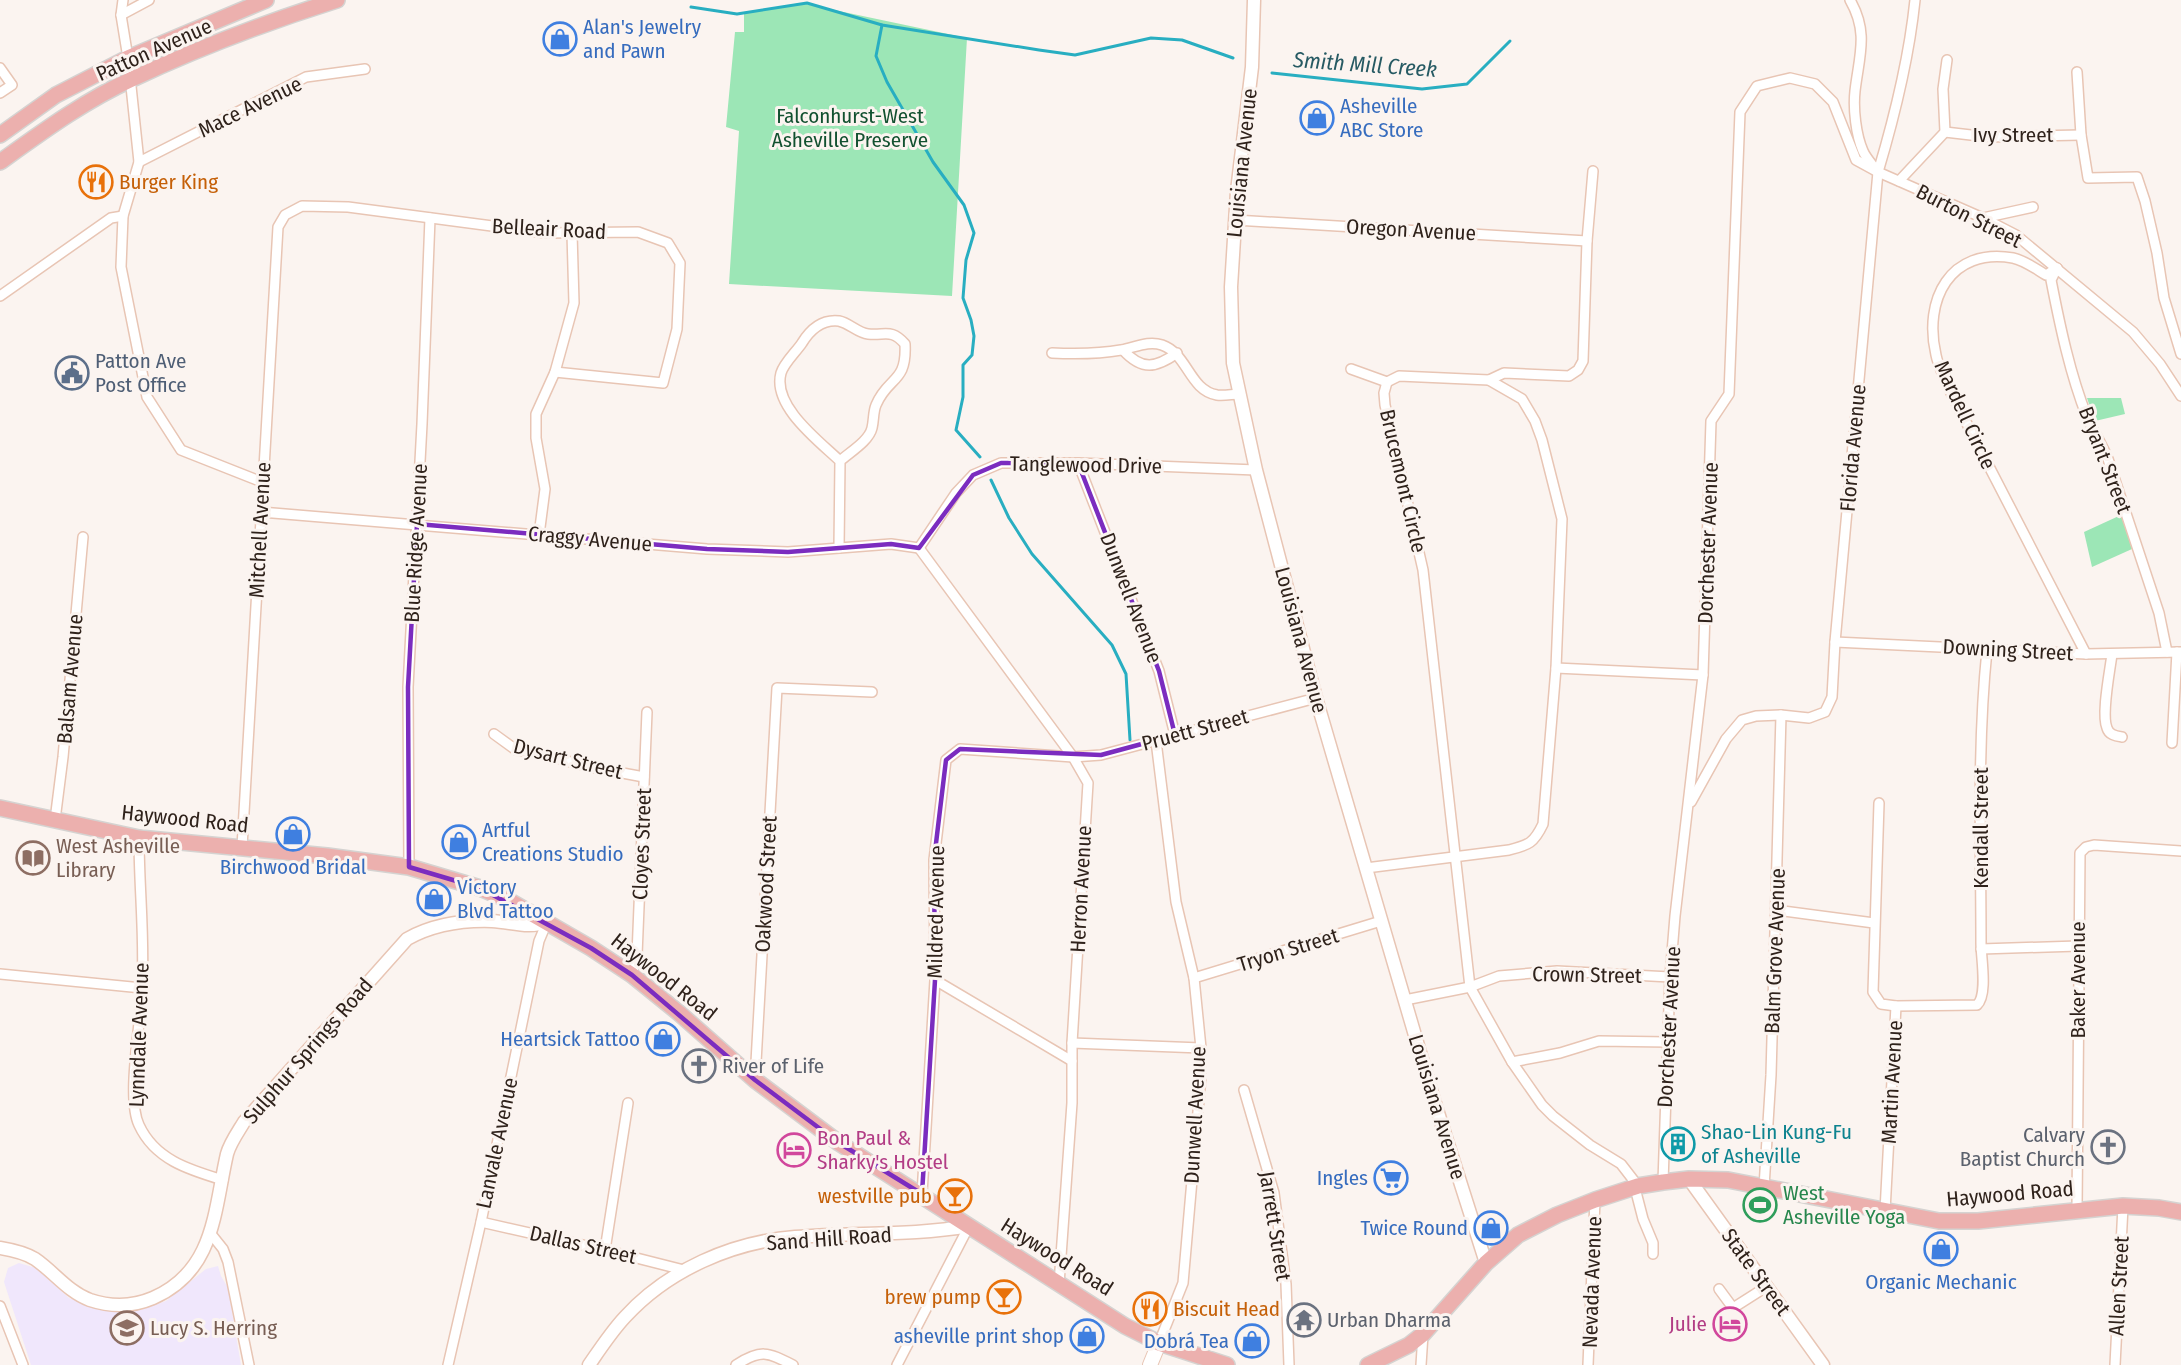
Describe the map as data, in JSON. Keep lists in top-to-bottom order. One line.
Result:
{"streets":{"main road":["Patton Avenue","Haywood Road"],"street":["Mace Avenue","Ivy Street","Louisiana Avenue","Burton Street","Belleair Road","Oregon Avenue","Mardell Circle","Florida Avenue","Bryant Street","Tanglewood Drive","Brucemont Circle","Mitchell Avenue","Craggy Avenue","Blue Ridge Avenue","Dorchester Avenue","Dunwell Avenue","Downing Street","Balsam Avenue","Pruett Street","Dysart Street","Kendall Street","Cloyes Street","Oakwood Street","Herron Avenue","Mildred Avenue","Tryon Street","Balm Grove Avenue","Crown Street","Baker Avenue","Lynndale Avenue","Sulphur Springs Road","Martin Avenue","Lanvale Avenue","Jarrett Street","Sand Hill Road","Dallas Street","State Street","Nevada Avenue","Allen Street"]},"crossings":[["Louisiana Avenue","Oregon Avenue"],["Louisiana Avenue","Tanglewood Drive"],["Louisiana Avenue","Brucemont Circle"],["Louisiana Avenue","Pruett Street"],["Louisiana Avenue","Haywood Road"],["Louisiana Avenue","Tryon Street"],["Louisiana Avenue","Crown Street"],["Burton Street","Mardell Circle"],["Burton Street","Florida Avenue"],["Burton Street","Bryant Street"],["Burton Street","Dorchester Avenue"],["Belleair Road","Mitchell Avenue"],["Belleair Road","Blue Ridge Avenue"],["Mardell Circle","Bryant Street"],["Mardell Circle","Downing Street"],["Florida Avenue","Dorchester Avenue"],["Florida Avenue","Downing Street"],["Florida Avenue","Balm Grove Avenue"],["Bryant Street","Downing Street"],["Tanglewood Drive","Craggy Avenue"],["Tanglewood Drive","Dunwell Avenue"],["Tanglewood Drive","Herron Avenue"],["Brucemont Circle","Crown Street"],["Mitchell Avenue","Craggy Avenue"],["Mitchell Avenue","Haywood Road"],["Craggy Avenue","Blue Ridge Avenue"],["Craggy Avenue","Herron Avenue"],["Blue Ridge Avenue","Haywood Road"],["Dorchester Avenue","Haywood Road"],["Dorchester Avenue","Crown Street"],["Dunwell Avenue","Pruett Street"],["Dunwell Avenue","Haywood Road"],["Dunwell Avenue","Tryon Street"],["Downing Street","Kendall Street"],["Balsam Avenue","Haywood Road"],["Pruett Street","Herron Avenue"],["Pruett Street","Mildred Avenue"],["Dysart Street","Cloyes Street"],["Haywood Road","Cloyes Street"],["Haywood Road","Oakwood Street"],["Haywood Road","Herron Avenue"],["Haywood Road","Mildred Avenue"],["Haywood Road","Balm Grove Avenue"],["Haywood Road","Baker Avenue"],["Haywood Road","Lynndale Avenue"],["Haywood Road","Sulphur Springs Road"],["Haywood Road","Martin Avenue"],["Haywood Road","Lanvale Avenue"],["Haywood Road","Sand Hill Road"],["Haywood Road","State Street"],["Haywood Road","Nevada Avenue"],["Haywood Road","Allen Street"],["Kendall Street","Martin Avenue"],["Herron Avenue","Mildred Avenue"],["Lynndale Avenue","Sulphur Springs Road"],["Sulphur Springs Road","Lanvale Avenue"],["Lanvale Avenue","Dallas Street"],["Sand Hill Road","Dallas Street"]],"water":["Smith Mill Creek"],"parks":["Falconhurst-West Asheville Preserve"],"places":{"shop":["Alan's Jewelry and Pawn","Asheville ABC Store","Birchwood Bridal","Artful Creations Studio","Victory Blvd Tattoo","Heartsick Tattoo","Twice Round","Organic Mechanic","asheville print shop","Dobrá Tea"],"restaurant":["Burger King","Biscuit Head"],"public building":["Patton Ave Post Office"],"library":["West Asheville Library"],"church":["River of Life","Calvary Baptist Church"],"building":["Shao-Lin Kung-Fu of Asheville"],"hotel":["Bon Paul & Sharky's Hostel","Julie"],"supermarket":["Ingles"],"bar":["westville pub","brew pump"],"sports":["West Asheville Yoga"],"temple":["Urban Dharma"],"school or university":["Lucy S. Herring"]}}
